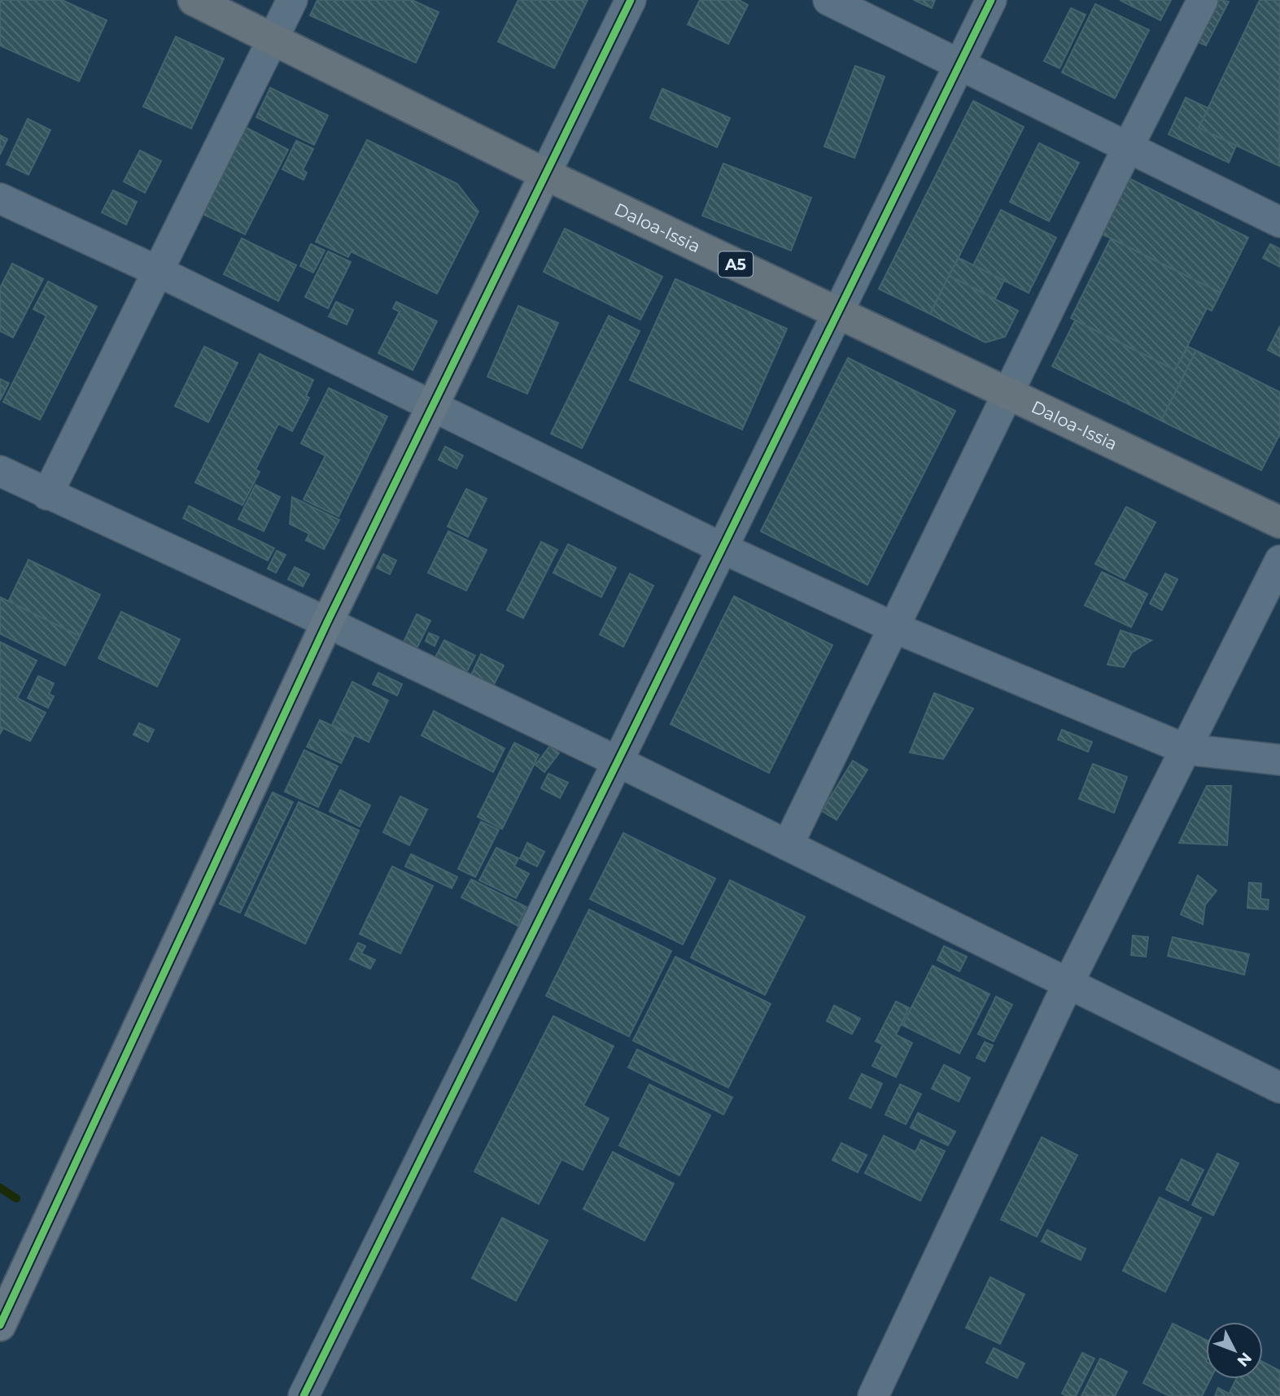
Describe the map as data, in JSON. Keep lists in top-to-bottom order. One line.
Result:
{"streets":{"main road":["Daloa-Issia","A5"]},"north":"bottom right"}
